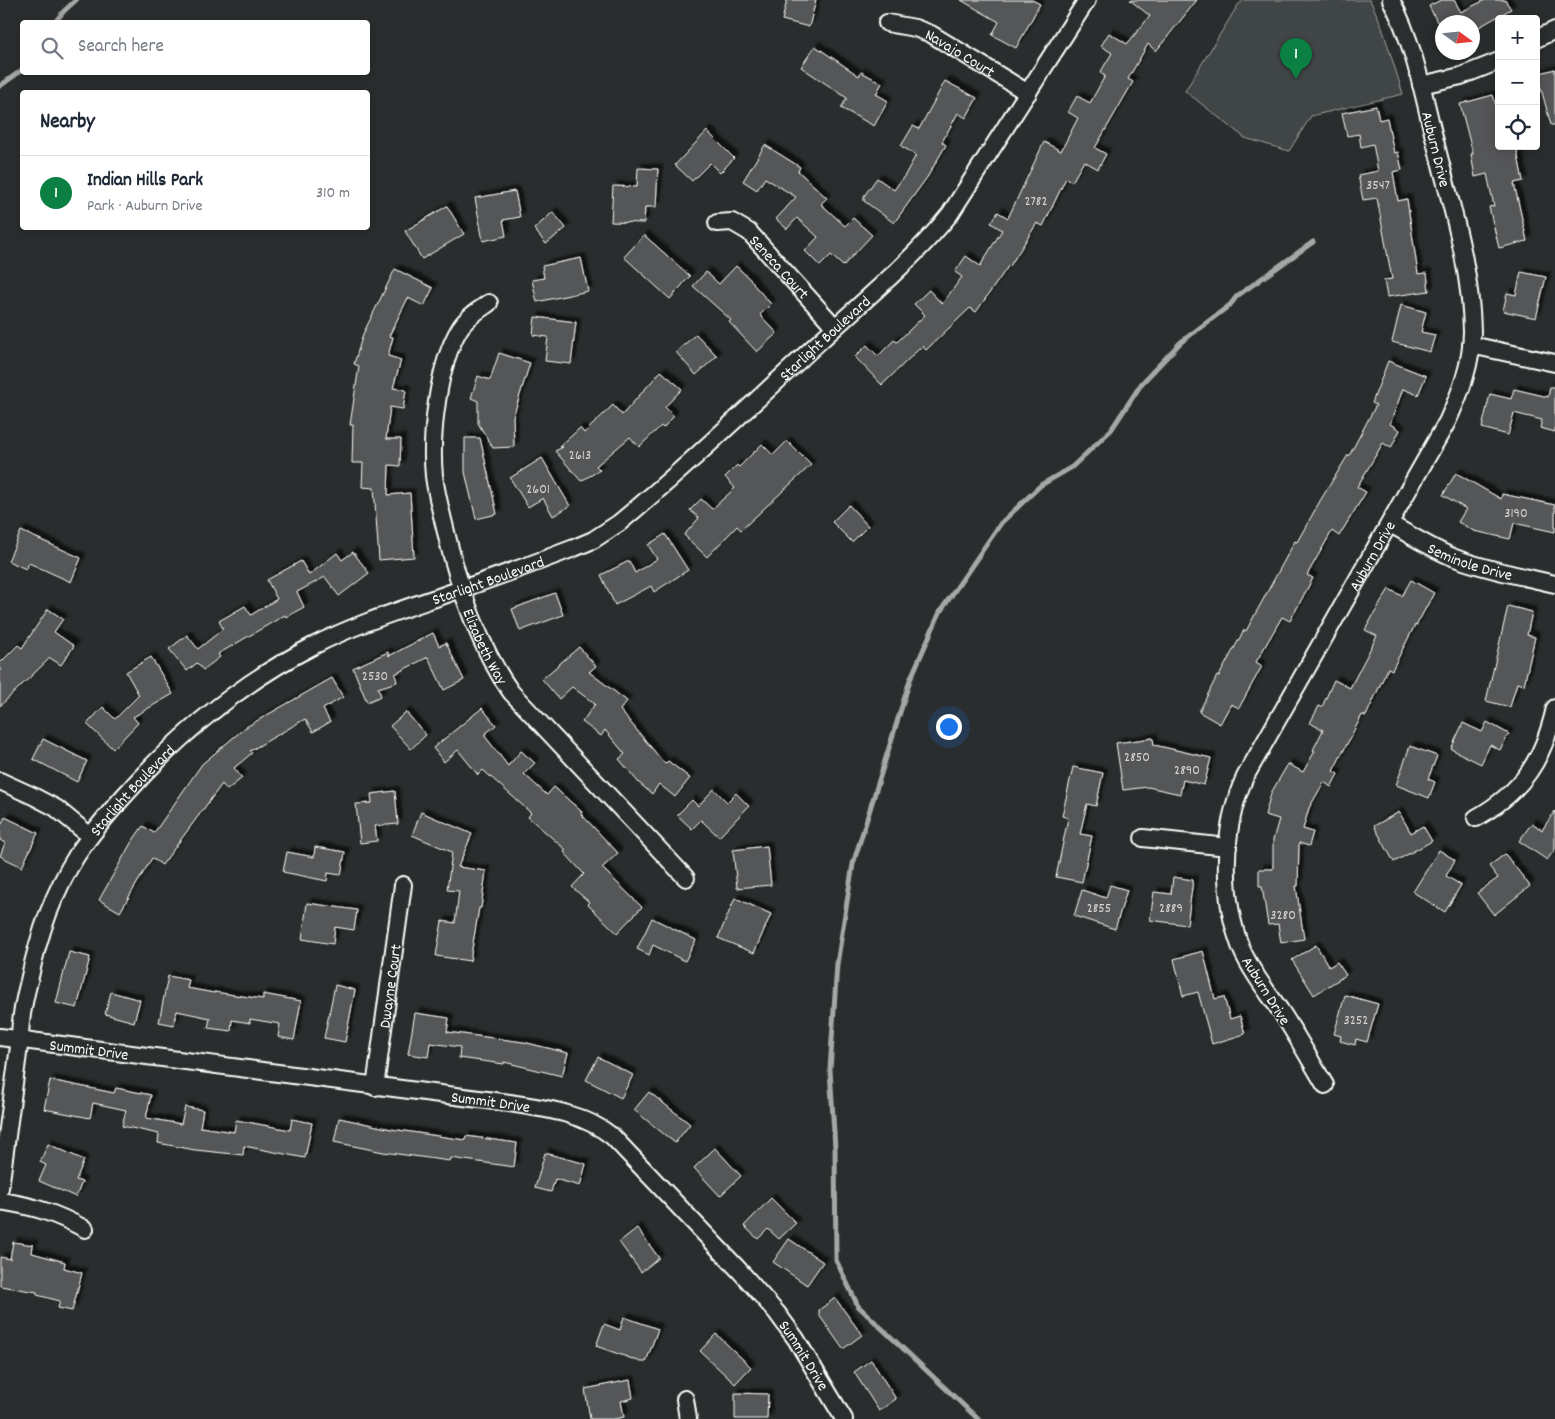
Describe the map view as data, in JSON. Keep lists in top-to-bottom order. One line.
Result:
{"streets":{"street":["Navajo Court","Auburn Drive","Seneca Court","Starlight Boulevard","Seminole Drive","Elizabeth Way","Dwayne Court","Summit Drive"]},"crossings":[["Navajo Court","Starlight Boulevard"],["Auburn Drive","Seminole Drive"],["Seneca Court","Starlight Boulevard"],["Starlight Boulevard","Elizabeth Way"],["Starlight Boulevard","Summit Drive"],["Dwayne Court","Summit Drive"]],"house_numbers":["3547","2782","2613","2601","3190","2530","2850","2890","2855","2889","3280","3252"],"north":"right","page":{"map_buttons":["+","−"],"search":"Search here","pins":"1","heading":"Nearby","list":[{"mark":"1","name":"Indian Hills Park","note":"Park · Auburn Drive","value":"310 m"}]}}
